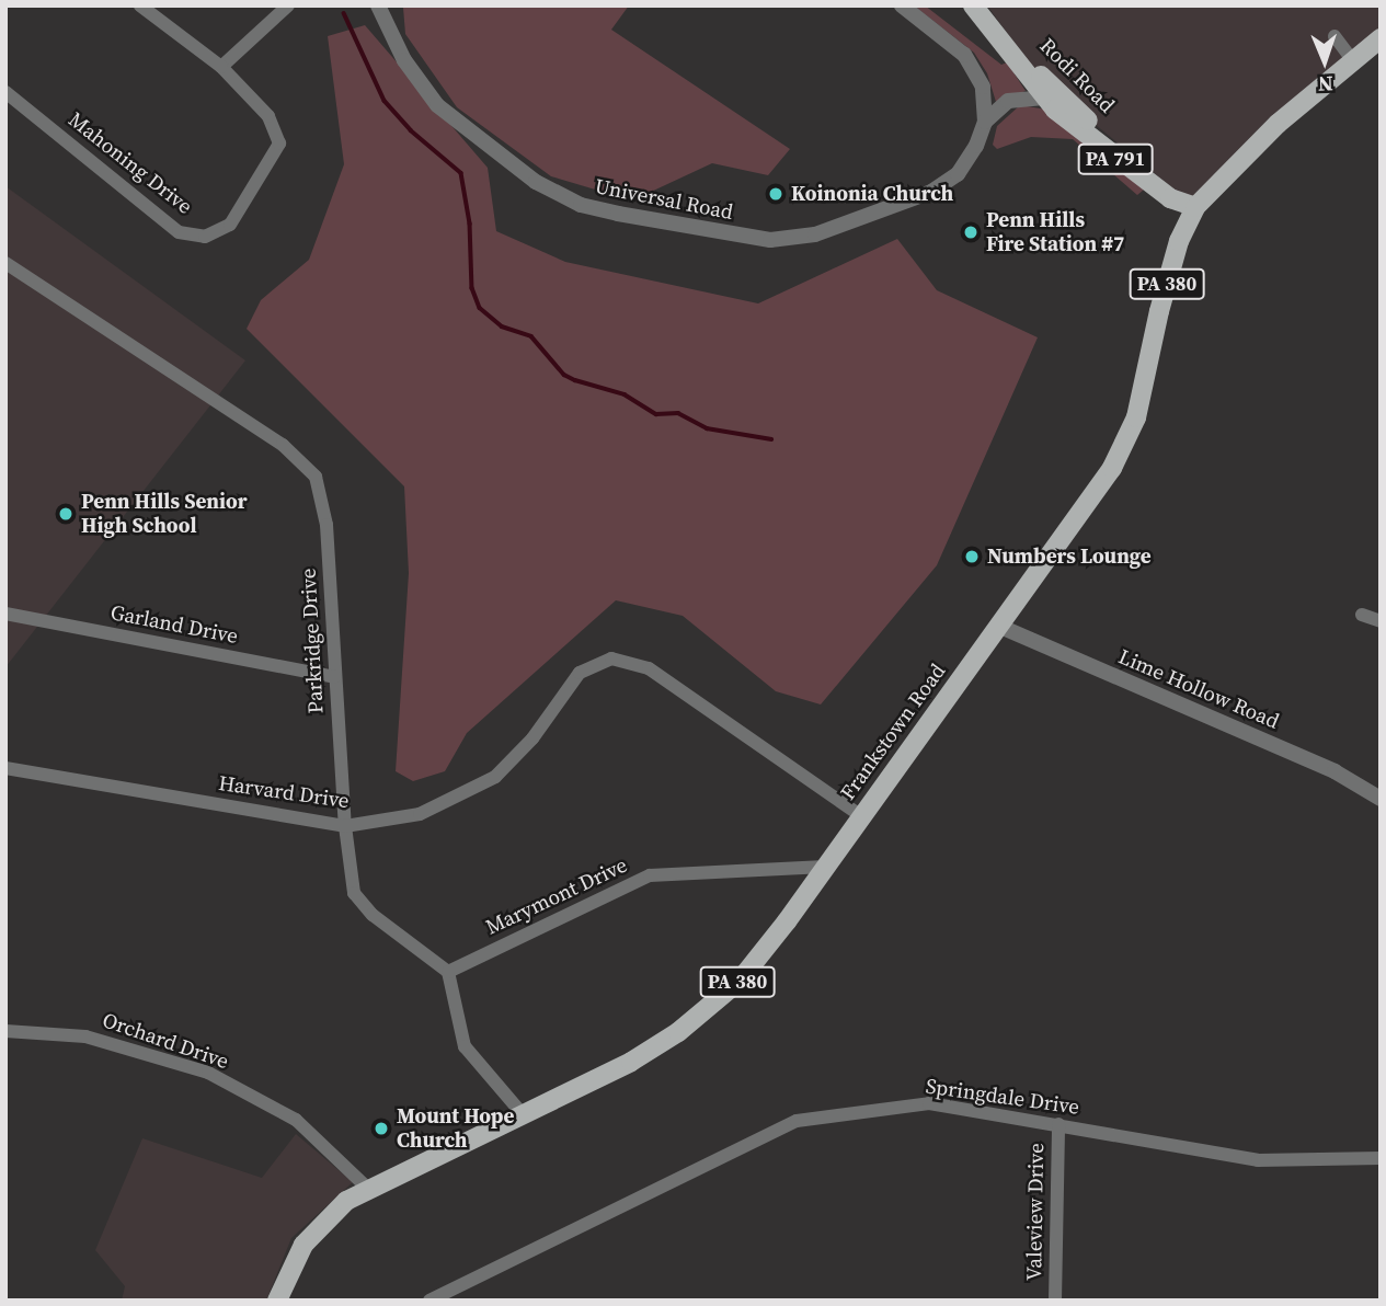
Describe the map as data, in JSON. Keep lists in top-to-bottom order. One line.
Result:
{"streets":{"main road":["Rodi Road","PA 791","PA 380","Frankstown Road"],"street":["Mahoning Drive","Universal Road","Garland Drive","Parkridge Drive","Lime Hollow Road","Harvard Drive","Marymont Drive","Orchard Drive","Springdale Drive","Valeview Drive"]},"crossings":[["Rodi Road","Universal Road"],["Rodi Road","Frankstown Road"],["Garland Drive","Parkridge Drive"],["Parkridge Drive","Harvard Drive"],["Parkridge Drive","Marymont Drive"],["Lime Hollow Road","Frankstown Road"],["Frankstown Road","Harvard Drive"],["Frankstown Road","Marymont Drive"],["Frankstown Road","Orchard Drive"],["Springdale Drive","Valeview Drive"]],"places":["Koinonia Church","Penn Hills Fire Station #7","Penn Hills Senior High School","Numbers Lounge","Mount Hope Church"],"north":"bottom"}
